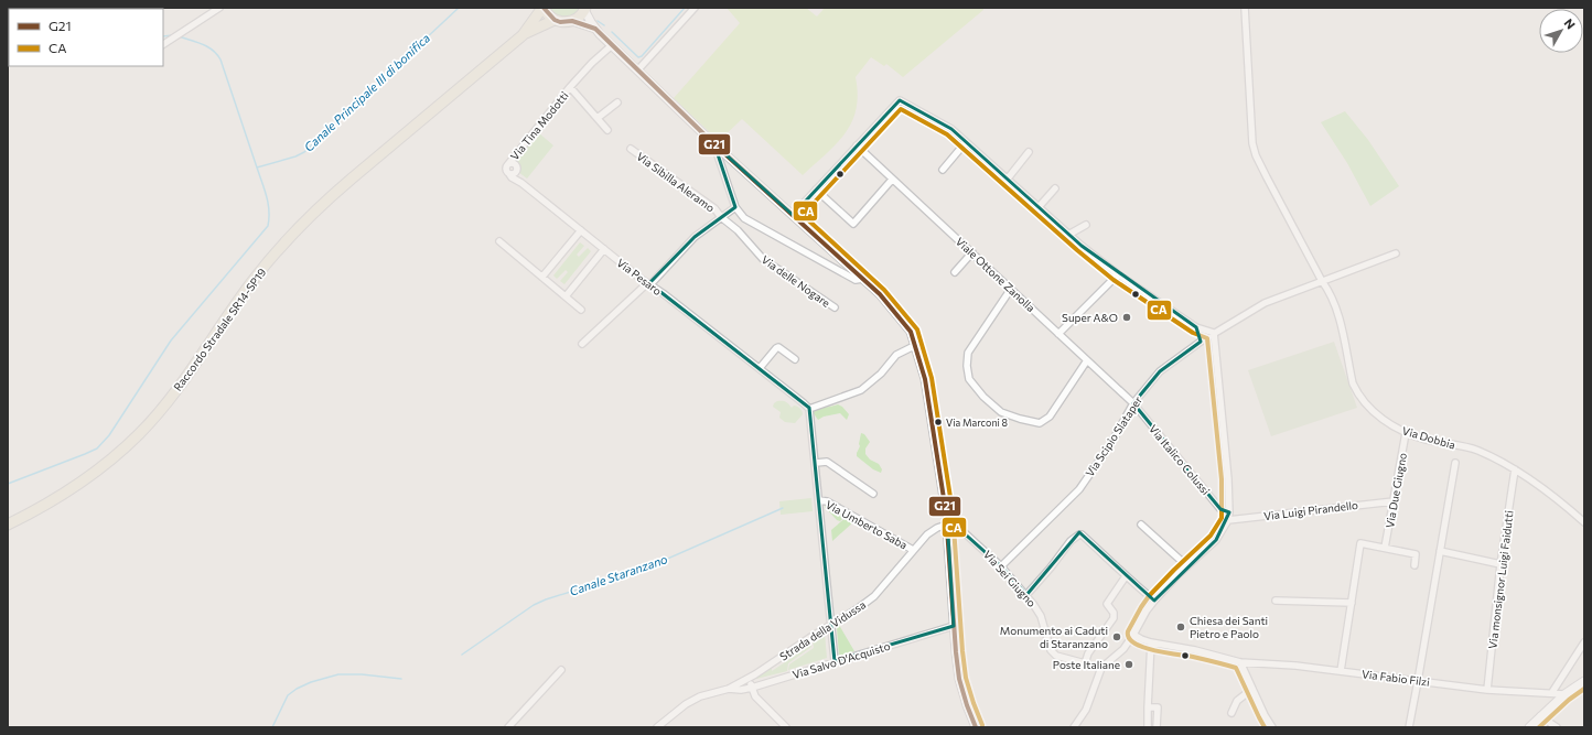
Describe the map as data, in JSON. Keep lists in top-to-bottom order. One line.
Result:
{"streets":{"main road":["Raccordo Stradale SR14-SP19"],"street":["Via Tina Modotti","Via Sibilla Aleramo","Viale Ottone Zanolla","Via Pesaro","Via delle Nogare","Via Scipio Slataper","Via Dobbia","Via Italico Colussi","Via Due Giugno","Via Luigi Pirandello","Via Umberto Saba","Via Sei Giugno","Via monsignor Luigi Faidutti","Strada della Vidussa","Via Salvo D'Acquisto","Via Fabio Filzi"]},"crossings":[["Via Tina Modotti","Via Pesaro"],["Via Sibilla Aleramo","Via delle Nogare"],["Viale Ottone Zanolla","Via Scipio Slataper"],["Viale Ottone Zanolla","Via Italico Colussi"],["Via Scipio Slataper","Via Dobbia"],["Via Scipio Slataper","Via Italico Colussi"],["Via Scipio Slataper","Via Sei Giugno"],["Via Dobbia","Via Due Giugno"],["Via Dobbia","Via monsignor Luigi Faidutti"],["Via Due Giugno","Via Luigi Pirandello"],["Via Umberto Saba","Strada della Vidussa"],["Via Sei Giugno","Strada della Vidussa"],["Via monsignor Luigi Faidutti","Via Fabio Filzi"],["Strada della Vidussa","Via Salvo D'Acquisto"]],"water":["Canale Principale III di bonifica","Canale Staranzano"],"places":["Super A&O","Via Marconi 8","Chiesa dei Santi Pietro e Paolo","Monumento ai Caduti di Staranzano","Poste Italiane"],"lines":["transit line G21","transit line CA"],"legend":["G21","CA"],"north":"top right"}
